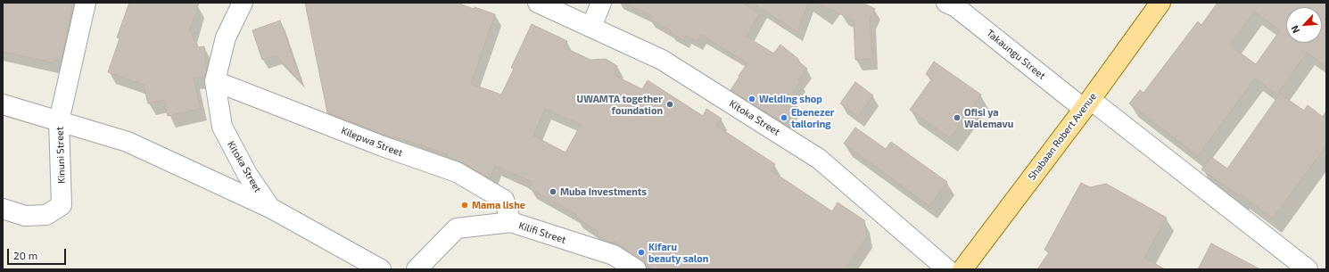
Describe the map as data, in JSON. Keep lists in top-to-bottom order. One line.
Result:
{"streets":{"main road":["Shabaan Robert Avenue"],"street":["Takaungu Street","Kitoka Street","Kilepwa Street","Kinuni Street","Kilifi Street"]},"crossings":[["Takaungu Street","Shabaan Robert Avenue"],["Kitoka Street","Kilepwa Street"],["Kilepwa Street","Kilifi Street"]],"places":["Welding shop","UWAMTA together foundation","Ebenezer tailoring","Ofisi ya Walemavu","Muba Investments","Mama lishe","Kifaru beauty salon"],"scale_bar":"20 m","north":"bottom left"}
